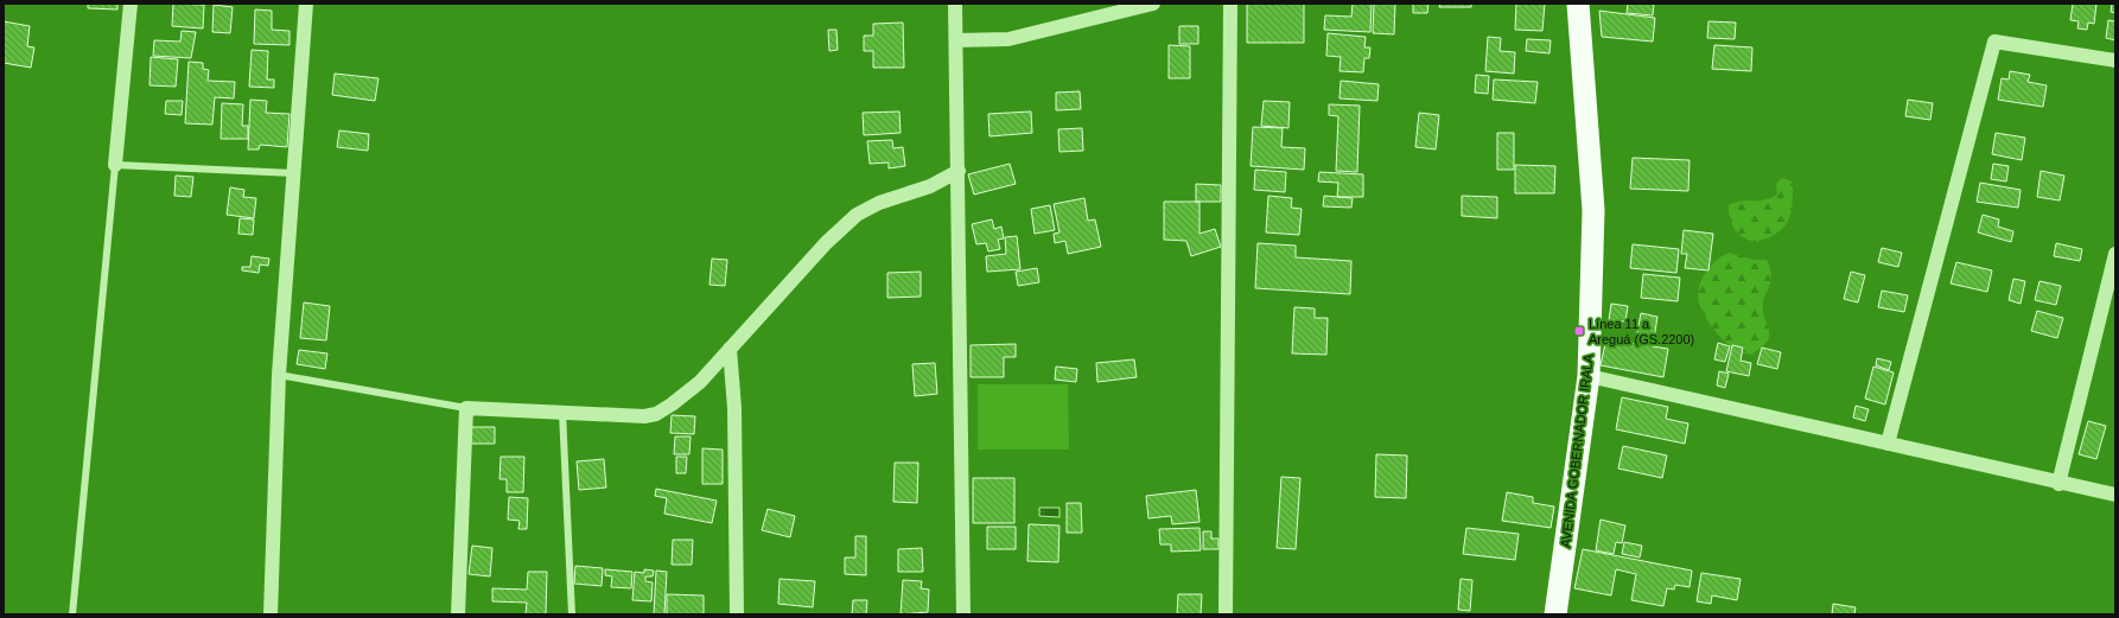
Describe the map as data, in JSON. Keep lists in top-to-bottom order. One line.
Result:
{"streets":{"main road":["AVENIDA GOBERNADOR IRALA"]},"places":{"transit":["Línea 11 a Areguá (GS.2200)"]}}
